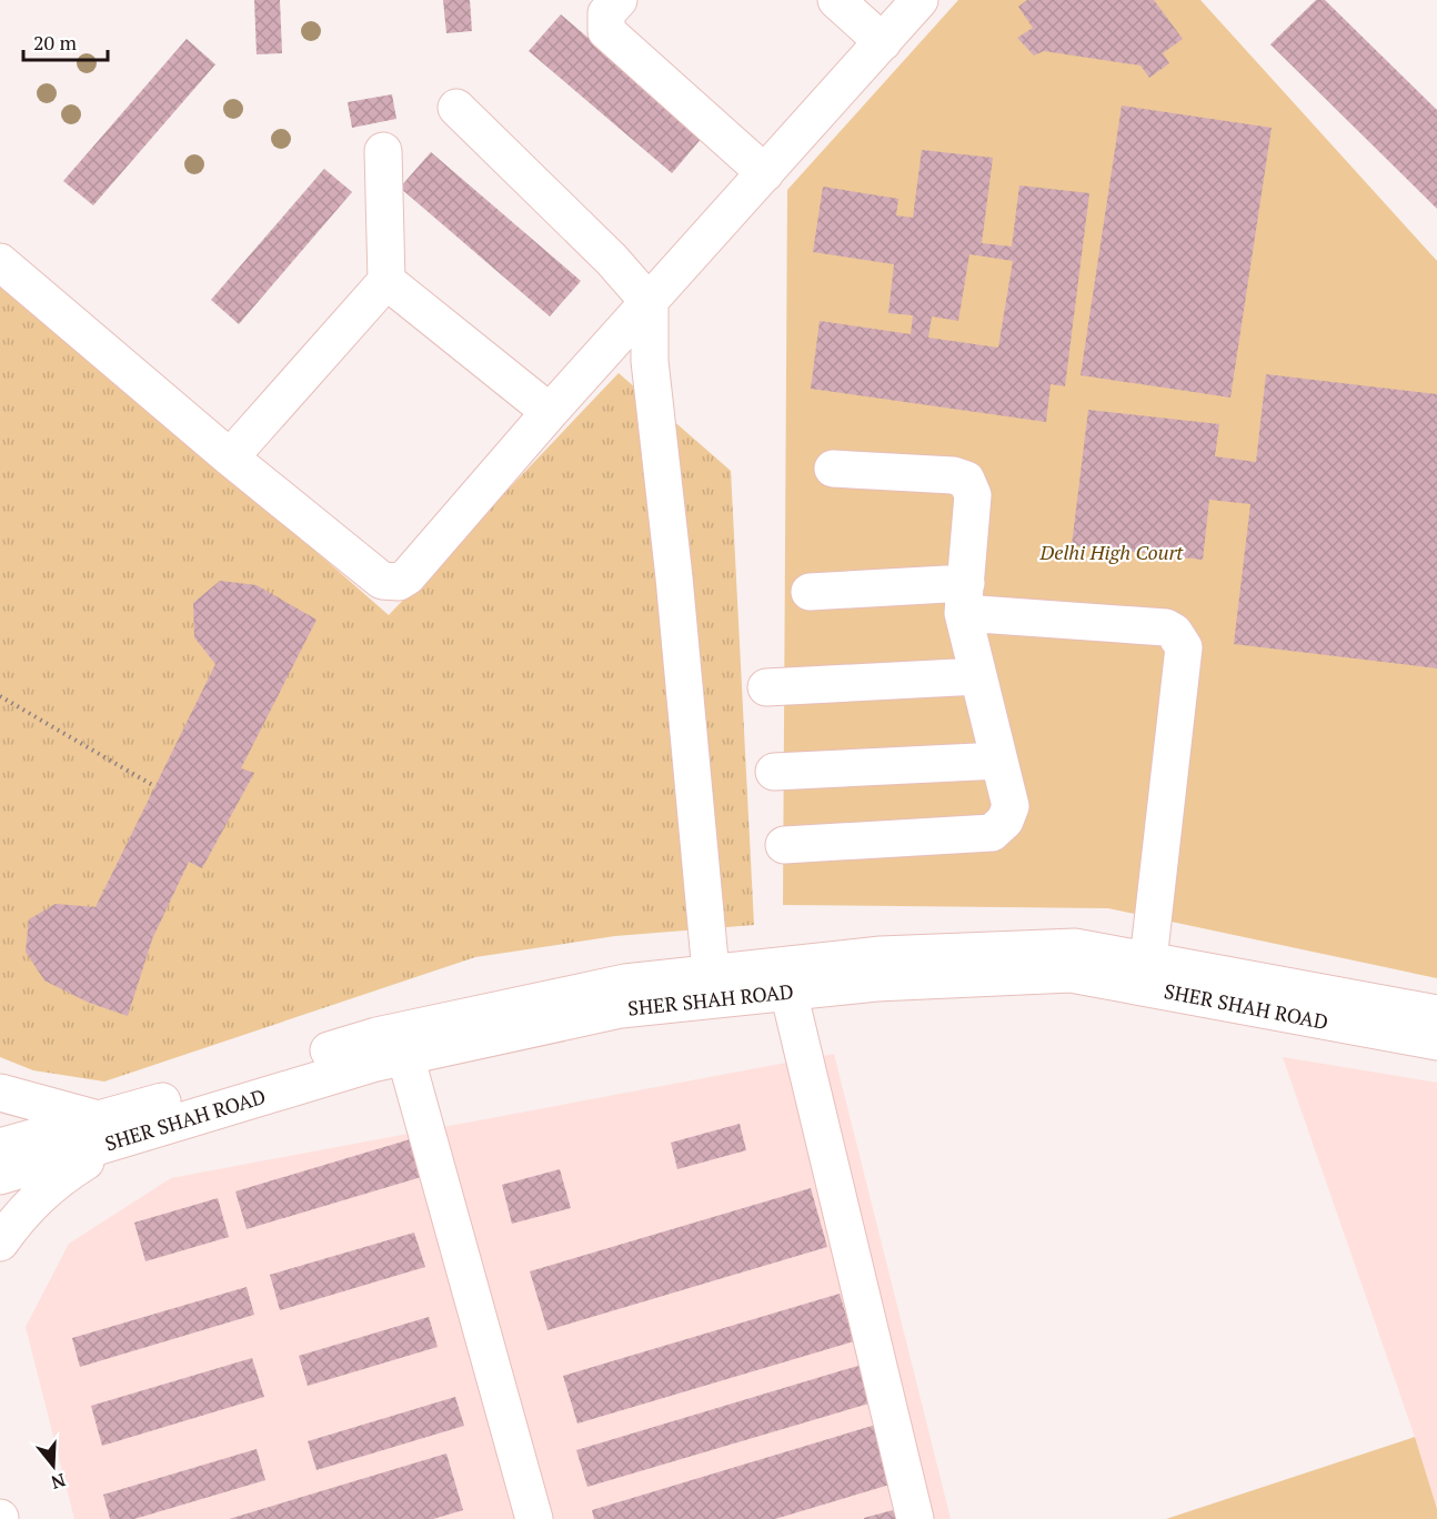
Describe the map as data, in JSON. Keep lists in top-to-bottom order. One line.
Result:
{"streets":{"street":["SHER SHAH ROAD"]},"parks":["Delhi High Court"],"scale_bar":"20 m","north":"bottom"}
